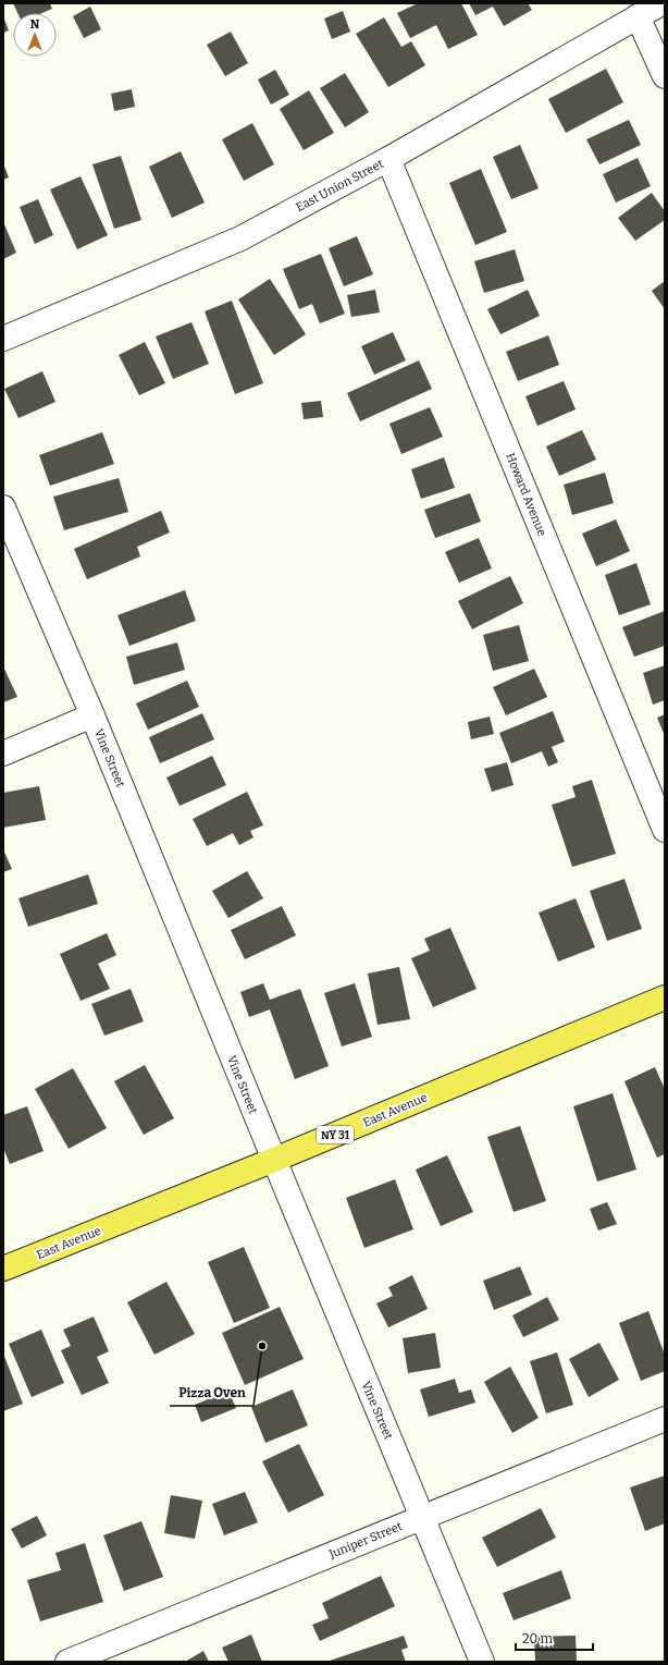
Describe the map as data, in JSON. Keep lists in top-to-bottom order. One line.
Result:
{"streets":{"highway":["East Avenue","NY 31"],"street":["East Union Street","Howard Avenue","Vine Street","Juniper Street"]},"crossings":[["East Union Street","Howard Avenue"],["Vine Street","East Avenue"],["Vine Street","Juniper Street"]],"places":["Pizza Oven"],"scale_bar":"20 m","north":"top"}
